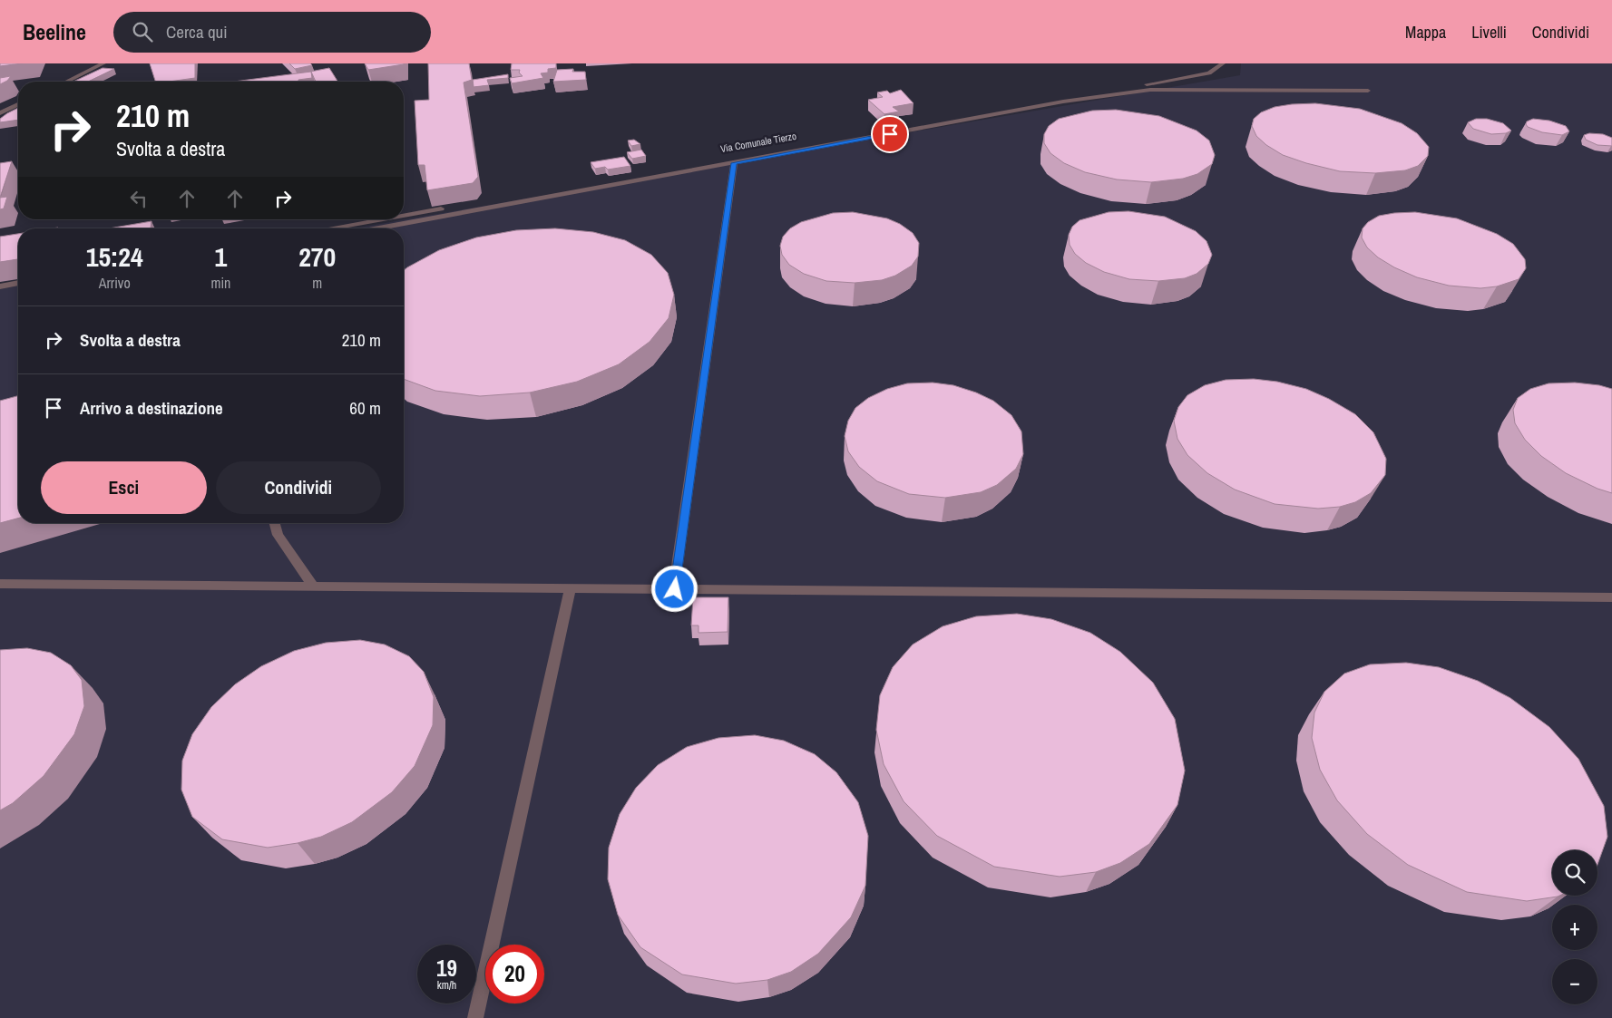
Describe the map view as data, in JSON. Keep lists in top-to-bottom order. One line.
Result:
{"streets":{"street":["Via Comunale Tierzo"]},"page":{"header":"Beeline","search":"Cerca qui","nav":["Mappa","Livelli","Condividi"],"turn":["210 m","Svolta a destra"],"eta":["15:24","Arrivo","1","min","270","m"],"list":[{"name":"Svolta a destra","value":"210 m"},{"name":"Arrivo a destinazione","value":"60 m"}],"buttons":["Esci","Condividi"],"map_buttons":["+","−"],"speed":"19 km/h","limit":"20"}}
